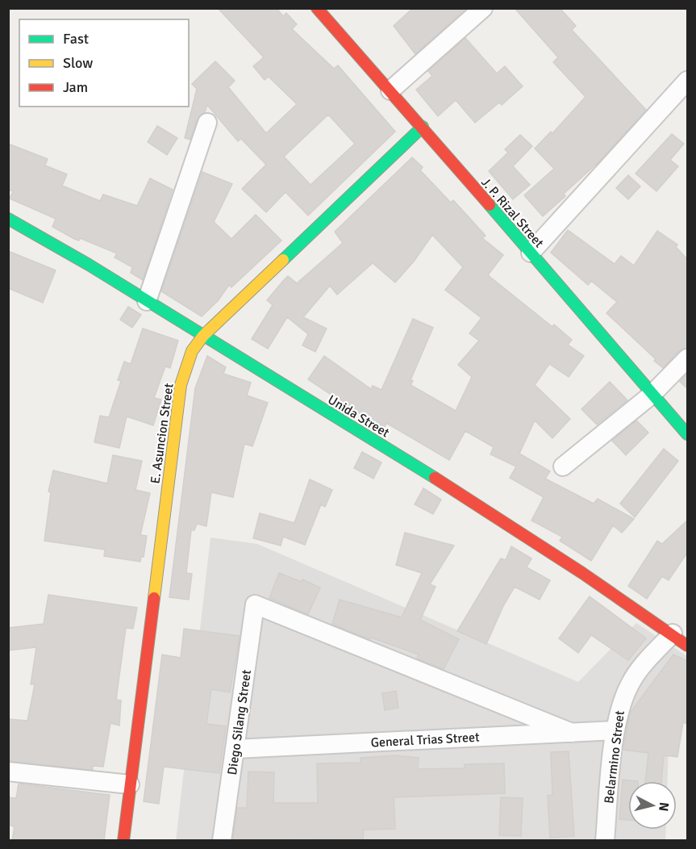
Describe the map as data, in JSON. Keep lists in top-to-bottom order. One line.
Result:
{"streets":{"main road":["J. P. Rizal Street","Unida Street","E. Asuncion Street"],"street":["Diego Silang Street","General Trias Street","Belarmino Street"]},"crossings":[["J. P. Rizal Street","E. Asuncion Street"],["Unida Street","E. Asuncion Street"],["Unida Street","Belarmino Street"],["Diego Silang Street","General Trias Street"],["General Trias Street","Belarmino Street"]],"legend":["Fast","Slow","Jam"],"north":"right"}
